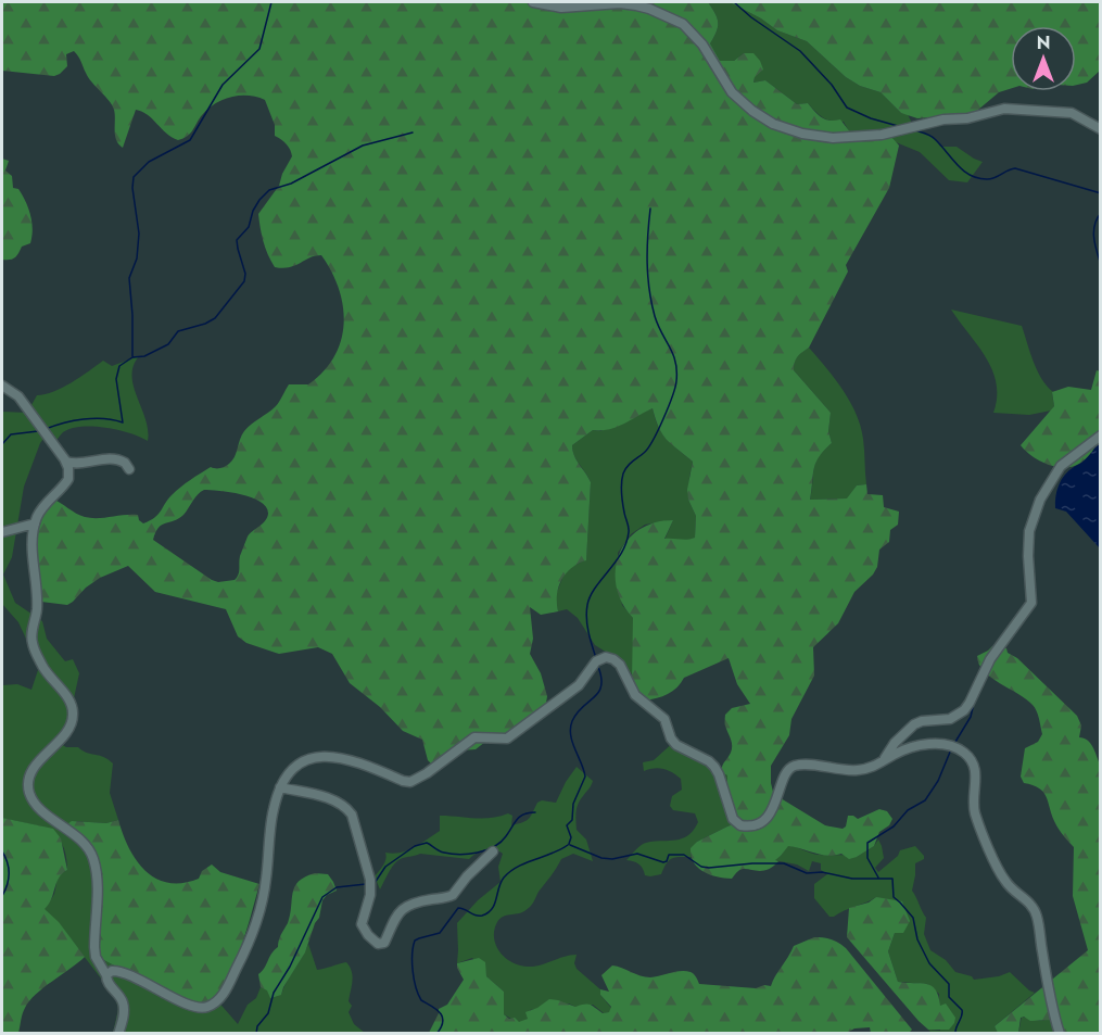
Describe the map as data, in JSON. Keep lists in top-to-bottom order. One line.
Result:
{"north":"top"}
